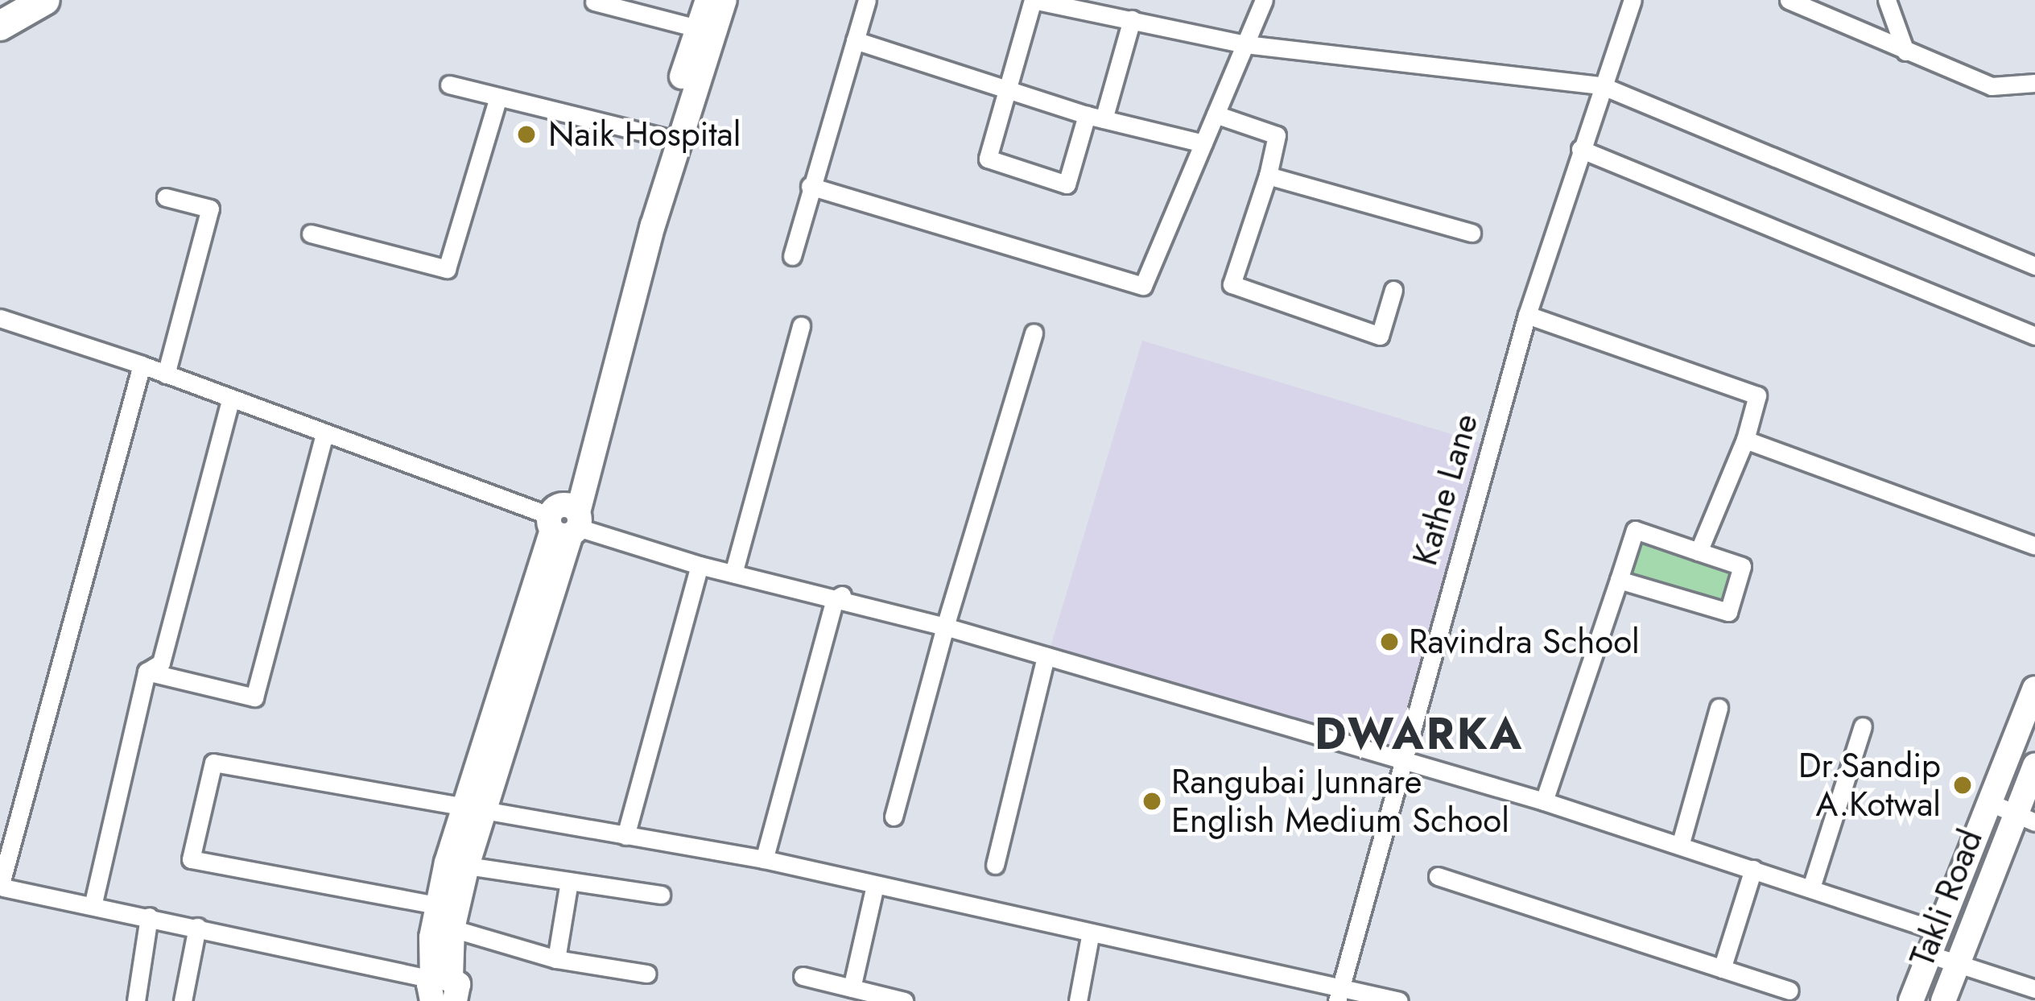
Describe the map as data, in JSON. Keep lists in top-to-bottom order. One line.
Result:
{"streets":{"street":["Kathe Lane","Takli Road"]},"districts":["DWARKA"],"places":["Naik Hospital","Ravindra School","Dr.Sandip A.Kotwal","Rangubai Junnare English Medium School"]}
